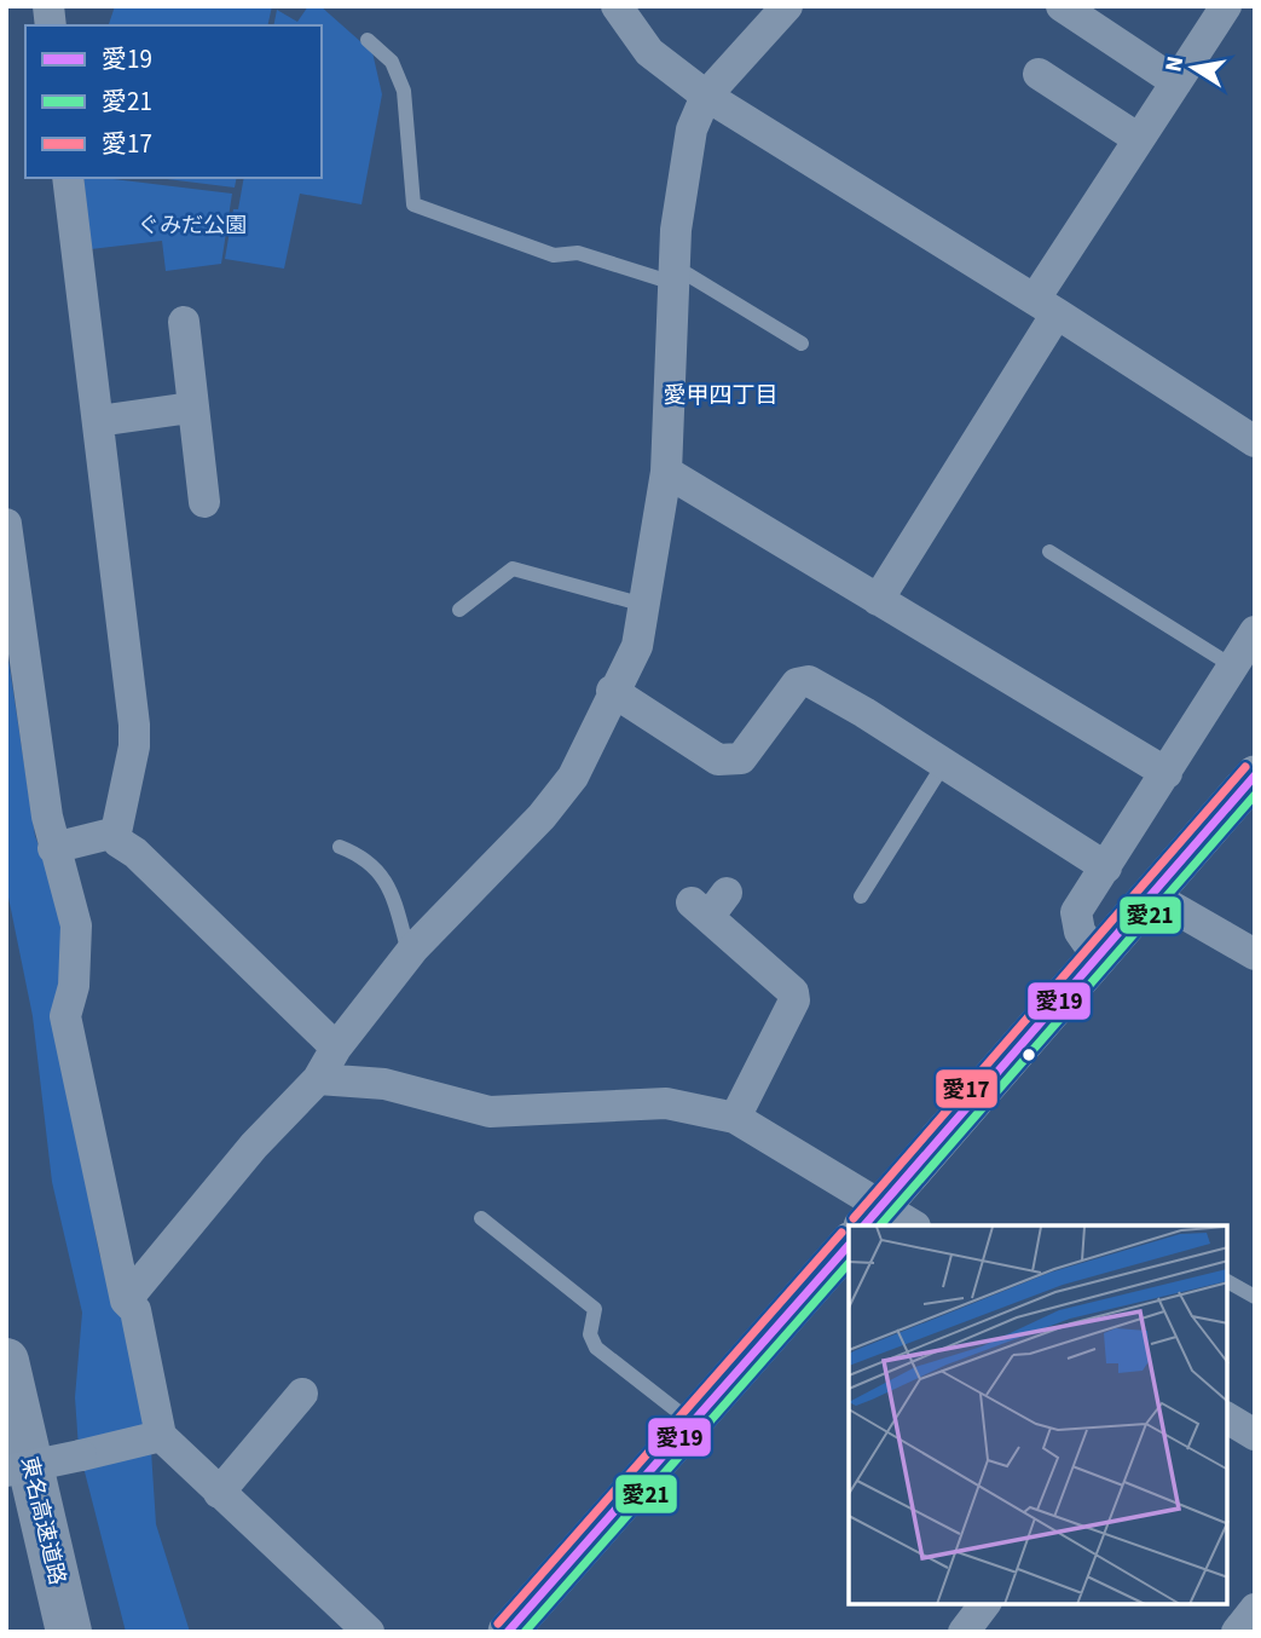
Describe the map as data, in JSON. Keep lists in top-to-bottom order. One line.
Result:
{"streets":{"highway":["東名高速道路"]},"districts":["愛甲四丁目"],"parks":["ぐみだ公園"],"lines":["transit line 愛17","transit line 愛19","transit line 愛21"],"legend":["愛19","愛21","愛17"],"north":"left"}
